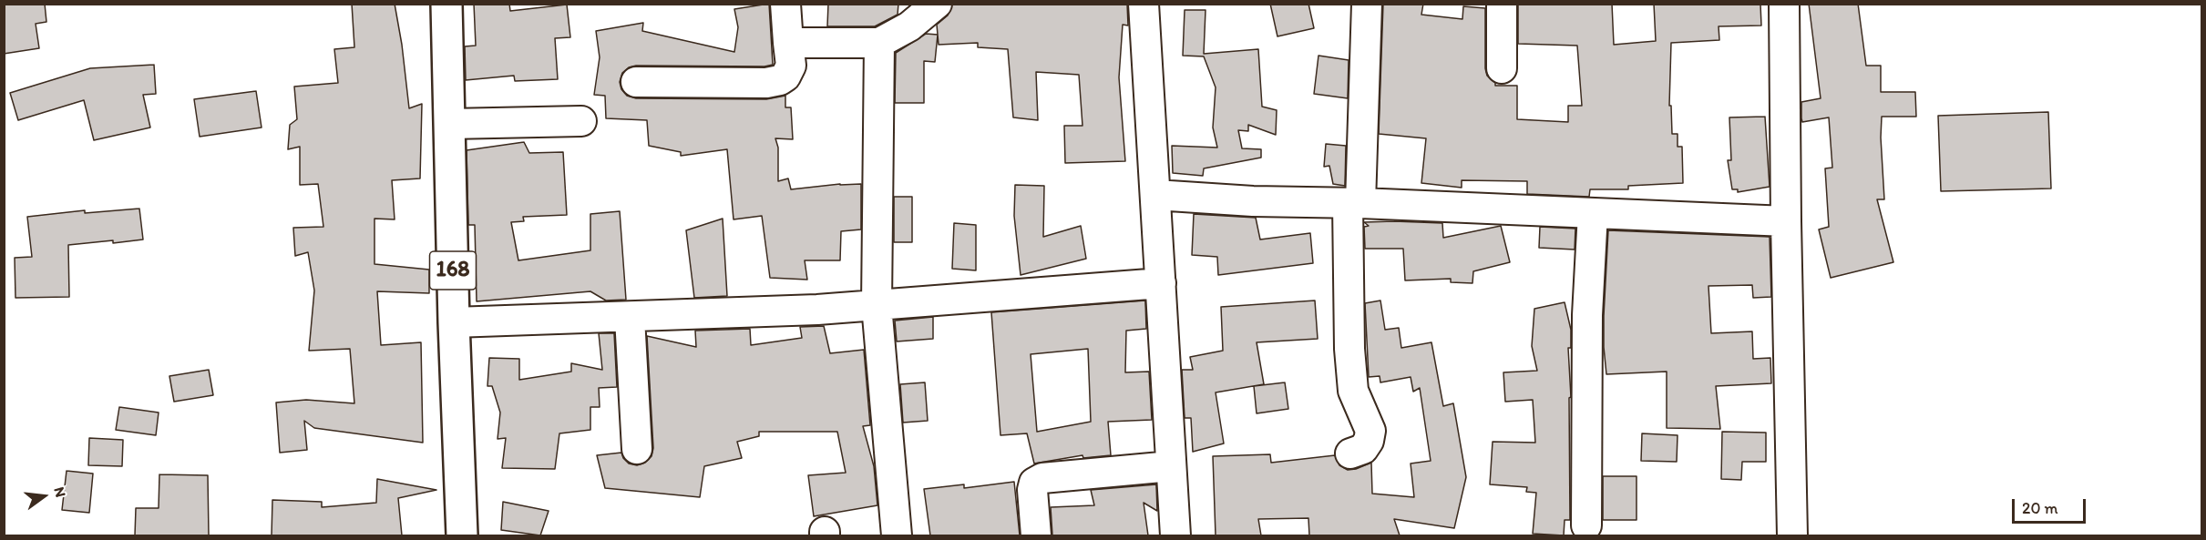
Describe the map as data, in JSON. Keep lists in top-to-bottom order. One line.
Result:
{"streets":{"main road":["168"]},"scale_bar":"20 m","north":"right"}
